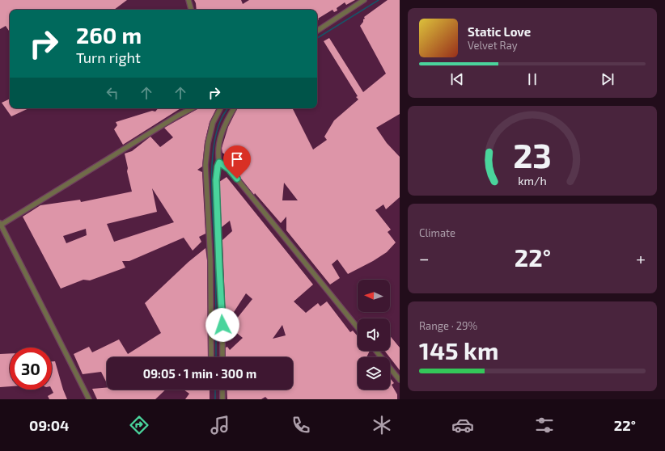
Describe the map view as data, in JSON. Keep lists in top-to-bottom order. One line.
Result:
{"north":"left","page":{"turn":["260 m","Turn right"],"song":["Static Love","Velvet Ray"],"tile":["Climate",["Range · 29%","145 km"]],"heat":["−","22°","+"],"limit":"30","trip":"09:05 · 1 min · 300 m","tabs":["09:04","22°"],"gauge":["23","km/h"]}}
